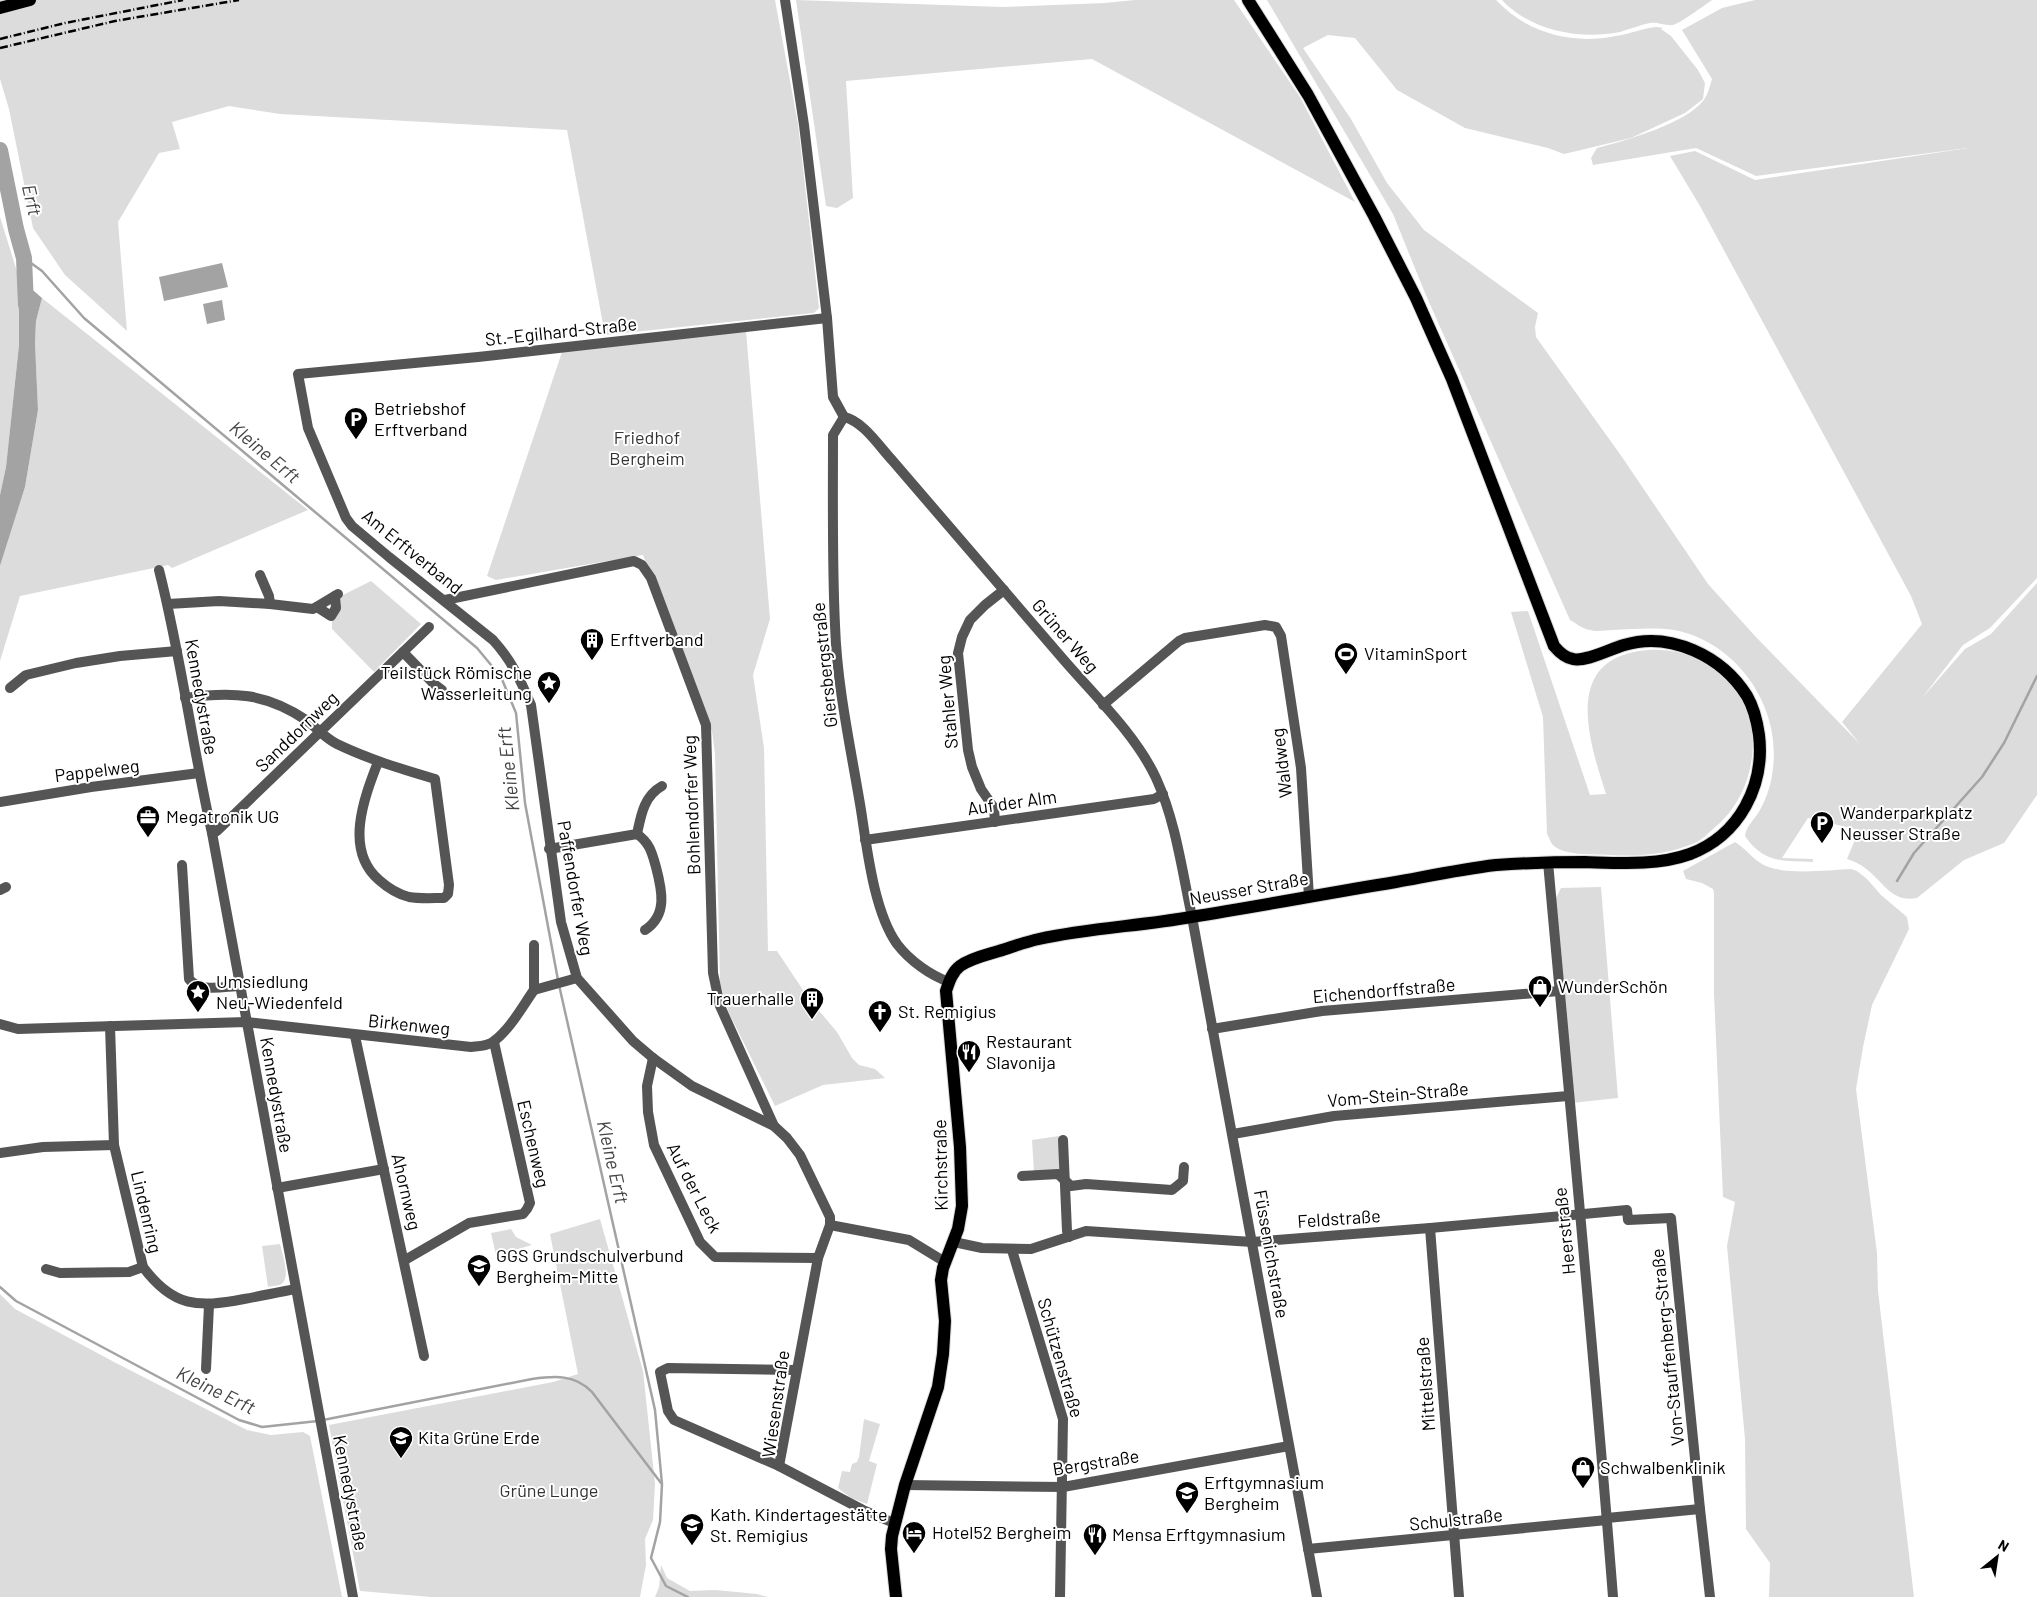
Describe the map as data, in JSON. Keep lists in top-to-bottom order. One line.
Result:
{"streets":{"main road":["Neusser Straße","Kirchstraße"],"street":["St.-Egilhard-Straße","Am Erftverband","Grüner Weg","Giersbergstraße","Kennedystraße","Stahler Weg","Sanddornweg","Waldweg","Pappelweg","Auf der Alm","Bohlendorfer Weg","Paffendorfer Weg","Eichendorffstraße","Birkenweg","Vom-Stein-Straße","Eschenweg","Auf der Leck","Ahornweg","Lindenring","Feldstraße","Heerstraße","Füssenichstraße","Von-Stauffenberg-Straße","Schützenstraße","Mittelstraße","Wiesenstraße","Bergstraße","Schulstraße"]},"crossings":[["St.-Egilhard-Straße","Am Erftverband"],["Am Erftverband","Bohlendorfer Weg"],["Am Erftverband","Paffendorfer Weg"],["Grüner Weg","Giersbergstraße"],["Grüner Weg","Stahler Weg"],["Grüner Weg","Waldweg"],["Grüner Weg","Auf der Alm"],["Grüner Weg","Neusser Straße"],["Grüner Weg","Füssenichstraße"],["Giersbergstraße","Auf der Alm"],["Giersbergstraße","Neusser Straße"],["Giersbergstraße","Kirchstraße"],["Kennedystraße","Sanddornweg"],["Kennedystraße","Pappelweg"],["Kennedystraße","Birkenweg"],["Kennedystraße","Lindenring"],["Stahler Weg","Auf der Alm"],["Waldweg","Neusser Straße"],["Bohlendorfer Weg","Paffendorfer Weg"],["Paffendorfer Weg","Auf der Leck"],["Paffendorfer Weg","Wiesenstraße"],["Neusser Straße","Kirchstraße"],["Neusser Straße","Heerstraße"],["Neusser Straße","Füssenichstraße"],["Eichendorffstraße","Heerstraße"],["Eichendorffstraße","Füssenichstraße"],["Birkenweg","Eschenweg"],["Birkenweg","Ahornweg"],["Birkenweg","Lindenring"],["Vom-Stein-Straße","Heerstraße"],["Vom-Stein-Straße","Füssenichstraße"],["Eschenweg","Ahornweg"],["Kirchstraße","Feldstraße"],["Kirchstraße","Wiesenstraße"],["Kirchstraße","Bergstraße"],["Auf der Leck","Wiesenstraße"],["Feldstraße","Heerstraße"],["Feldstraße","Füssenichstraße"],["Feldstraße","Von-Stauffenberg-Straße"],["Feldstraße","Schützenstraße"],["Feldstraße","Mittelstraße"],["Heerstraße","Von-Stauffenberg-Straße"],["Heerstraße","Schulstraße"],["Füssenichstraße","Bergstraße"],["Füssenichstraße","Schulstraße"],["Schützenstraße","Bergstraße"],["Mittelstraße","Schulstraße"]],"water":["Erft","Kleine Erft"],"parks":["Friedhof Bergheim","Grüne Lunge"],"places":{"parking":["Betriebshof Erftverband","Wanderparkplatz Neusser Straße"],"building":["Erftverband","Trauerhalle"],"sports":["VitaminSport"],"place":["Teilstück Römische Wasserleitung","Umsiedlung Neu-Wiedenfeld"],"office":["Megatronik UG"],"shop":["WunderSchön","Schwalbenklinik"],"church":["St. Remigius"],"restaurant":["Restaurant Slavonija","Mensa Erftgymnasium"],"school or university":["GGS Grundschulverbund Bergheim-Mitte","Kita Grüne Erde","Erftgymnasium Bergheim","Kath. Kindertagestätte St. Remigius"],"hotel":["Hotel52 Bergheim"]},"north":"top right"}
